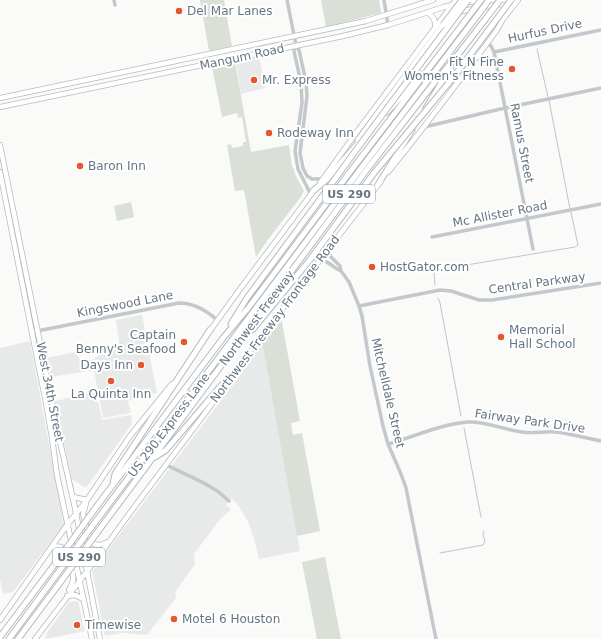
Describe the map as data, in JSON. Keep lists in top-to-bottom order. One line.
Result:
{"streets":{"highway":["US 290","Northwest Freeway","US 290 Express Lane"],"main road":["Mangum Road","Northwest Freeway Frontage Road","West 34th Street"],"street":["Hurfus Drive","Ramus Street","Mc Allister Road","Central Parkway","Kingswood Lane","Mitchelldale Street","Fairway Park Drive"]},"crossings":[["Hurfus Drive","Ramus Street"],["Mangum Road","Northwest Freeway"],["Ramus Street","Mc Allister Road"],["Ramus Street","Northwest Freeway Frontage Road"],["Central Parkway","Mitchelldale Street"],["Kingswood Lane","West 34th Street"],["Northwest Freeway Frontage Road","West 34th Street"],["Northwest Freeway Frontage Road","Mitchelldale Street"],["Mitchelldale Street","Fairway Park Drive"]],"places":["Del Mar Lanes","Fit N Fine Women's Fitness","Mr. Express","Rodeway Inn","Baron Inn","HostGator.com","Memorial Hall School","Captain Benny's Seafood","Days Inn","La Quinta Inn","Motel 6 Houston","Timewise"]}
